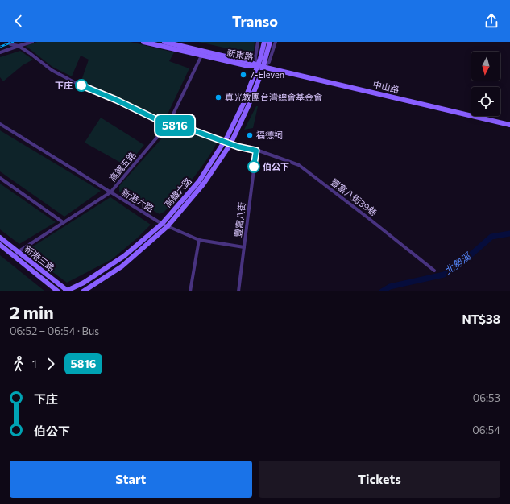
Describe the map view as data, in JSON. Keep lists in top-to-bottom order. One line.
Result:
{"streets":{"street":["新東路","中山路","高鐵五路","高鐵六路","豐富八街39巷","新港六路","豐富八街","新港三路"]},"crossings":[["新東路","中山路"],["新東路","高鐵五路"],["新東路","高鐵六路"],["中山路","高鐵六路"],["高鐵五路","豐富八街39巷"],["高鐵五路","新港六路"],["高鐵五路","新港三路"],["高鐵六路","豐富八街39巷"],["高鐵六路","新港六路"],["高鐵六路","新港三路"],["豐富八街39巷","豐富八街"],["新港六路","豐富八街"]],"water":["北勢溪"],"places":["7-Eleven","下庄","真光教團台灣總會基金會","福德祠","伯公下"],"lines":["bus line 5816"],"north":"bottom","page":{"header":"Transo","on_map":"5816","heading":["2 min","06:52 – 06:54 · Bus","NT$38"],"legs":["1","5816"],"list":[{"name":"下庄","value":"06:53"},{"name":"伯公下","value":"06:54"}],"buttons":["Start","Tickets"]}}
